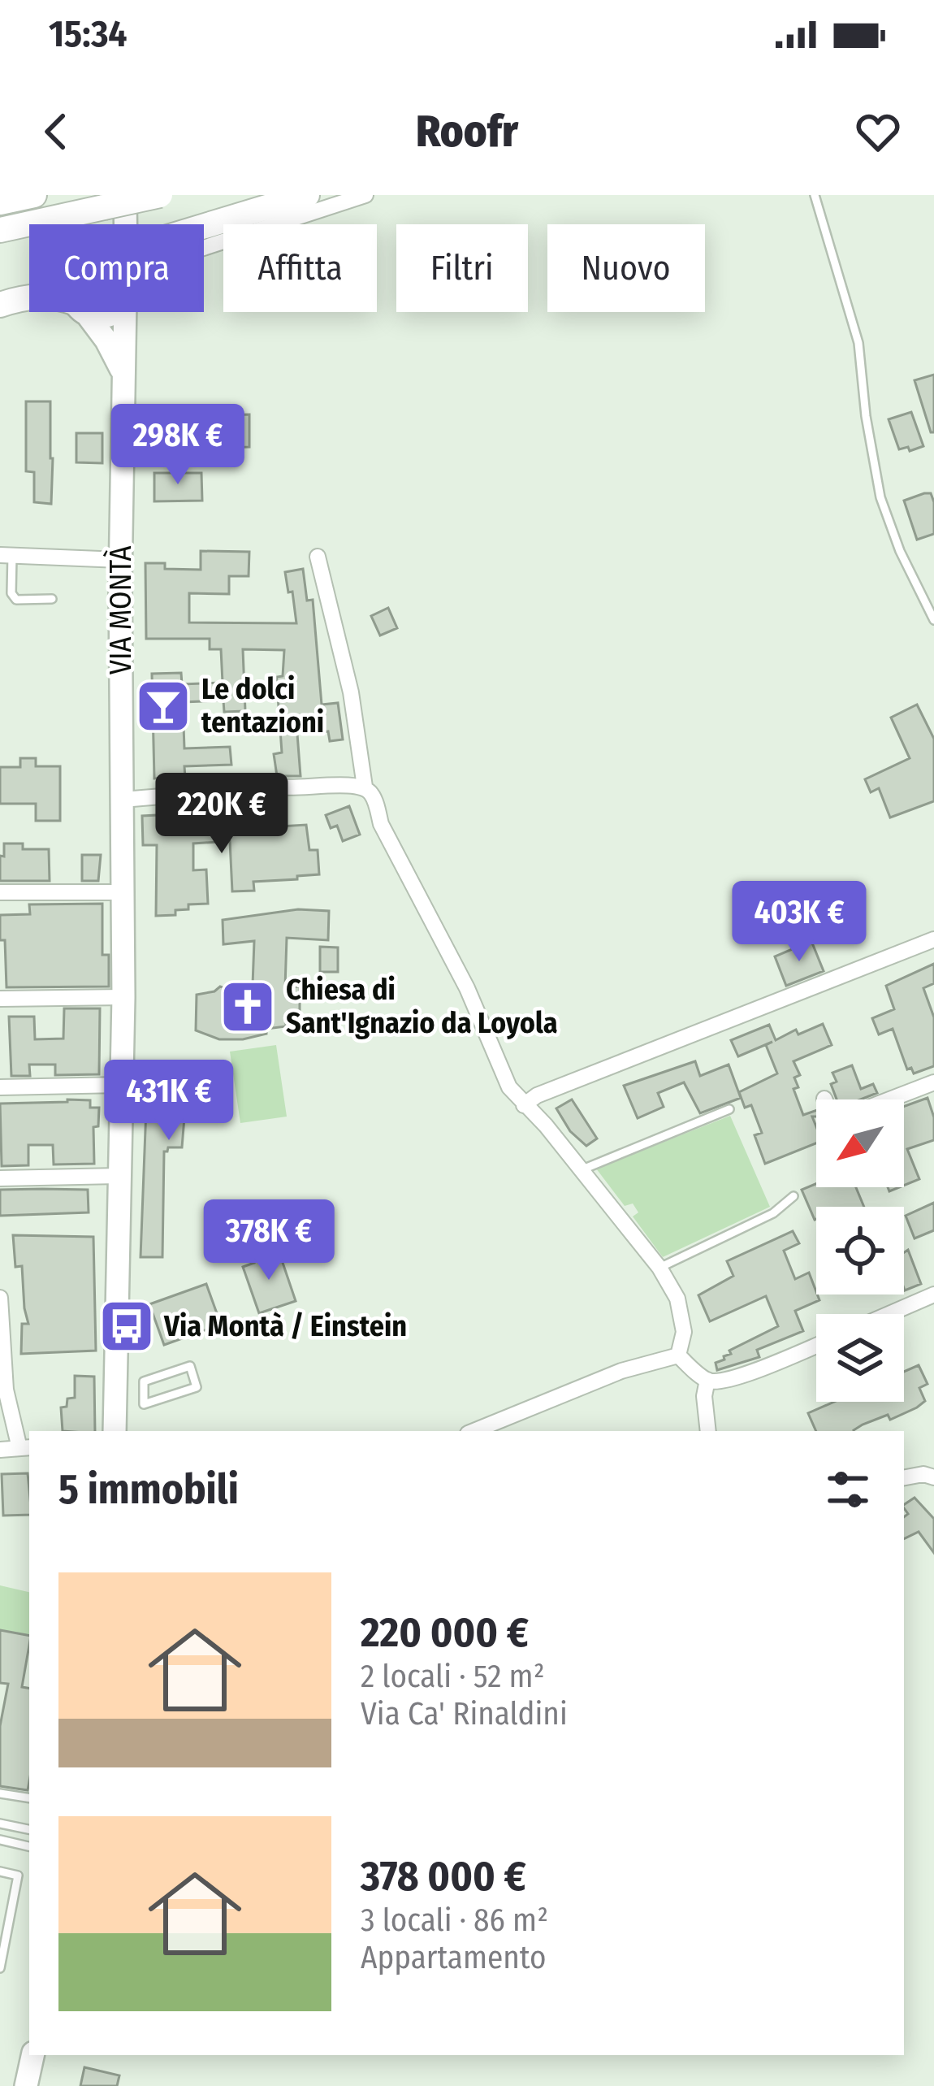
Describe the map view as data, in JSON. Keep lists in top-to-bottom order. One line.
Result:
{"streets":{"main road":["VIA MONTÀ"]},"places":{"bar":["Le dolci tentazioni"],"church":["Chiesa di Sant'Ignazio da Loyola"],"bus stop":["Via Montà / Einstein"]},"north":"bottom left","page":{"status":"15:34","header":"Roofr","chip":["Compra","Affitta","Filtri","Nuovo"],"price":["298K €","220K €","403K €","431K €","378K €"],"heading":"5 immobili","list":[{"name":"220 000 €","note":"2 locali · 52 m² · Via Ca' Rinaldini"},{"name":"378 000 €","note":"3 locali · 86 m² · Appartamento"}]}}
